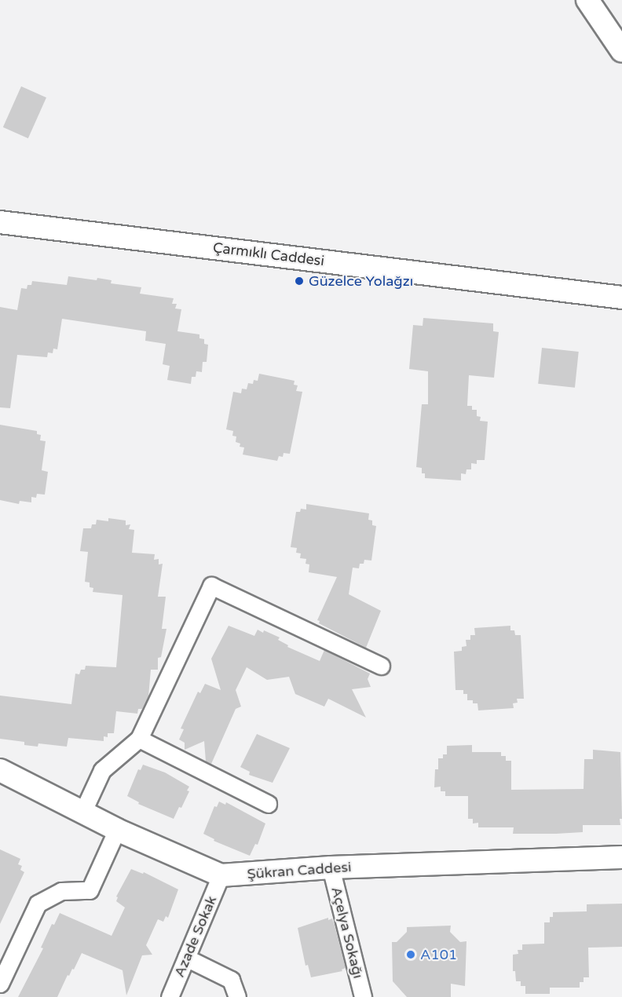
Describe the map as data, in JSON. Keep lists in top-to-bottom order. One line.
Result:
{"streets":{"main road":["Çarmıklı Caddesi","Şükran Caddesi"],"street":["Açelya Sokağı","Azade Sokak"]},"crossings":[["Şükran Caddesi","Açelya Sokağı"],["Şükran Caddesi","Azade Sokak"]],"places":["Güzelce Yolağzı","A101"]}
